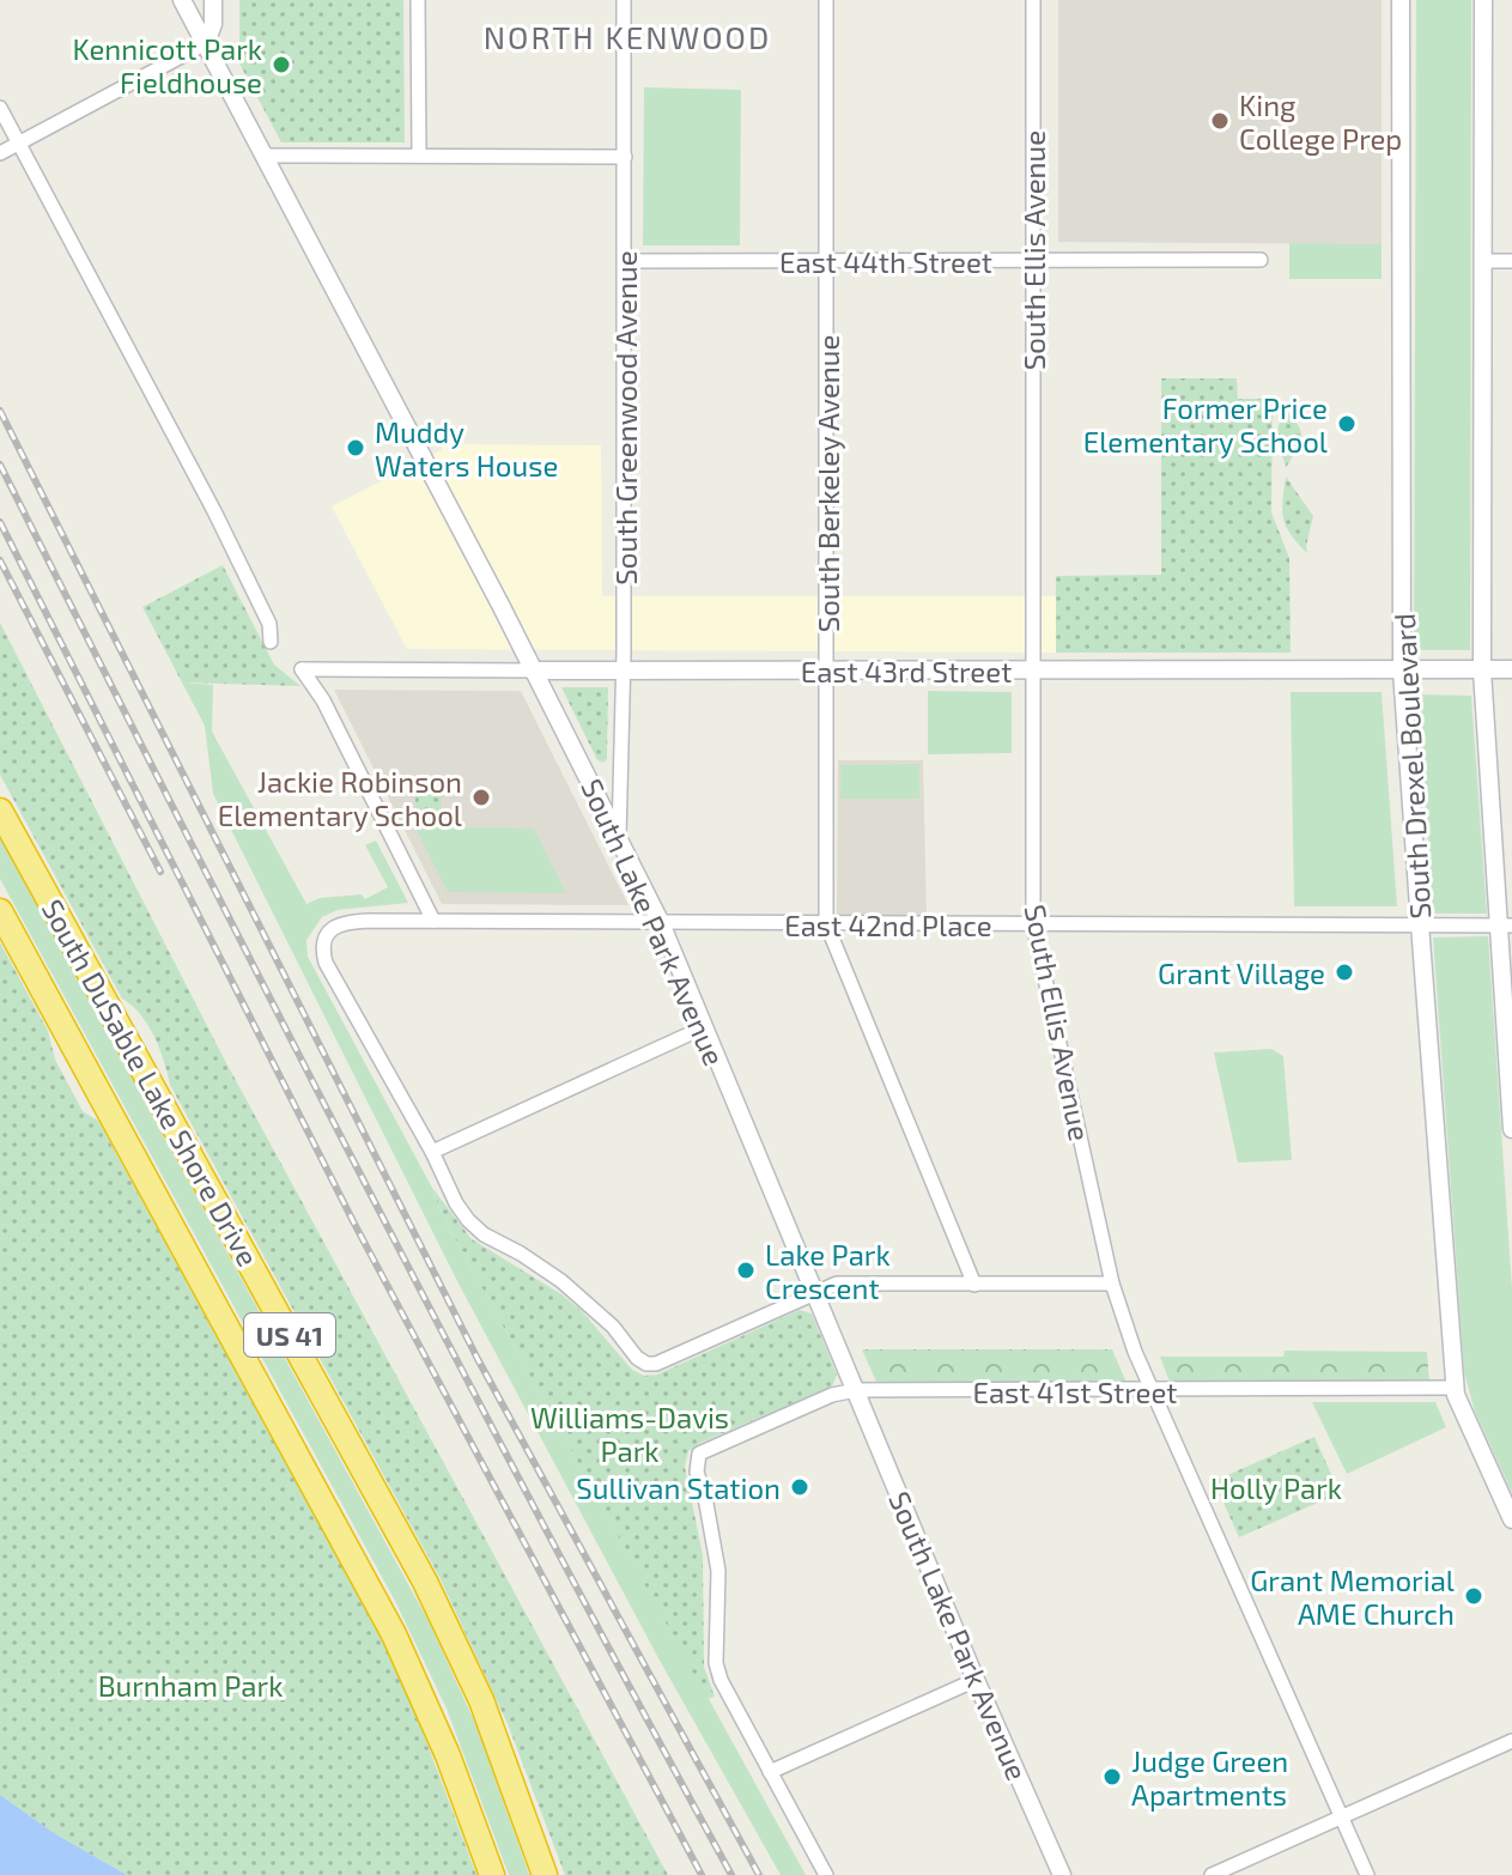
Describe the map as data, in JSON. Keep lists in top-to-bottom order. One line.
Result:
{"streets":{"highway":["South DuSable Lake Shore Drive","US 41"],"street":["South Ellis Avenue","East 44th Street","South Greenwood Avenue","South Berkeley Avenue","East 43rd Street","South Drexel Boulevard","South Lake Park Avenue","East 42nd Place","East 41st Street"]},"crossings":[["South Ellis Avenue","East 44th Street"],["South Ellis Avenue","East 43rd Street"],["South Ellis Avenue","East 42nd Place"],["South Ellis Avenue","East 41st Street"],["East 44th Street","South Greenwood Avenue"],["East 44th Street","South Berkeley Avenue"],["South Greenwood Avenue","East 43rd Street"],["South Greenwood Avenue","South Lake Park Avenue"],["South Berkeley Avenue","East 43rd Street"],["South Berkeley Avenue","East 42nd Place"],["East 43rd Street","South Drexel Boulevard"],["East 43rd Street","South Lake Park Avenue"],["East 43rd Street","East 42nd Place"],["South Drexel Boulevard","East 42nd Place"],["South Drexel Boulevard","East 41st Street"],["South Lake Park Avenue","East 42nd Place"],["South Lake Park Avenue","East 41st Street"]],"districts":["NORTH KENWOOD"],"parks":["Williams-Davis Park","Holly Park","Burnham Park"],"places":["Kennicott Park Fieldhouse","King College Prep","Former Price Elementary School","Muddy Waters House","Jackie Robinson Elementary School","Grant Village","Lake Park Crescent","Sullivan Station","Grant Memorial AME Church","Judge Green Apartments"]}
